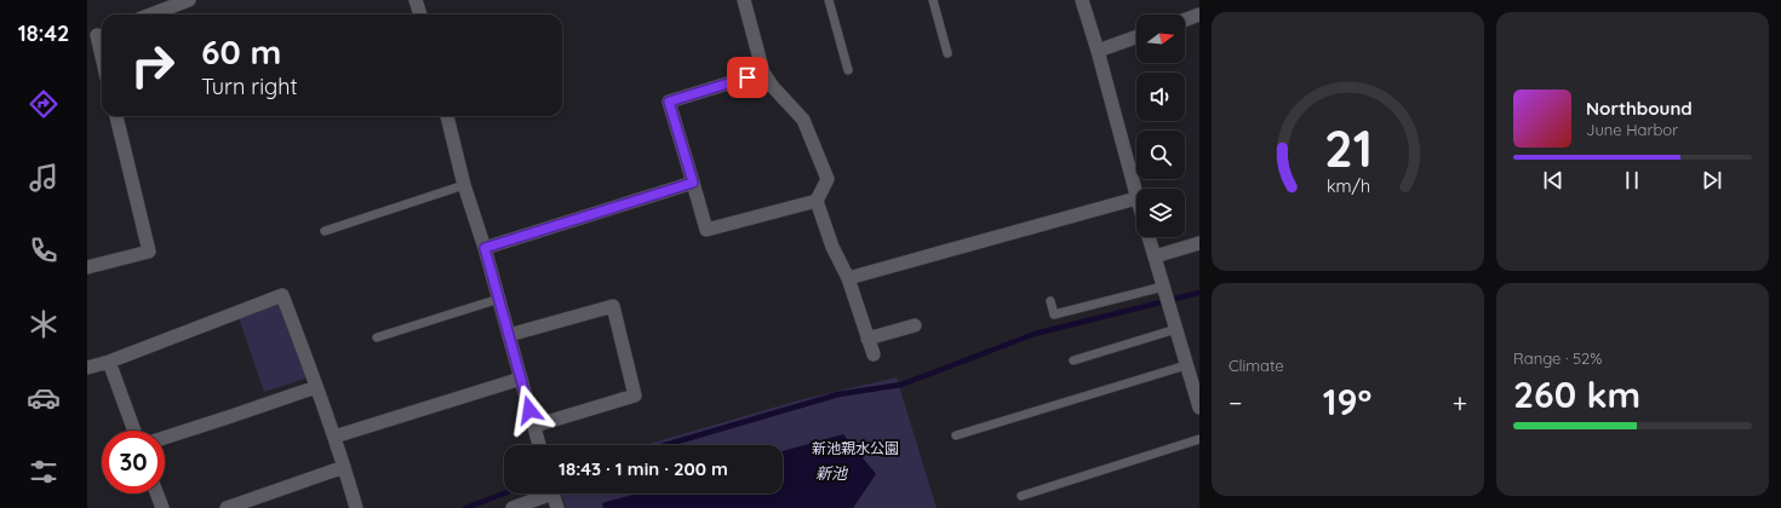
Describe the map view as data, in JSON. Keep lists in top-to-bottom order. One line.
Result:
{"water":["新池"],"parks":["新池親水公園"],"north":"right","page":{"tabs":"18:42","turn":["60 m","Turn right"],"song":["Northbound","June Harbor"],"tile":["Climate",["Range · 52%","260 km"]],"heat":["−","19°","+"],"limit":"30","trip":"18:43 · 1 min · 200 m","gauge":["21","km/h"]}}
